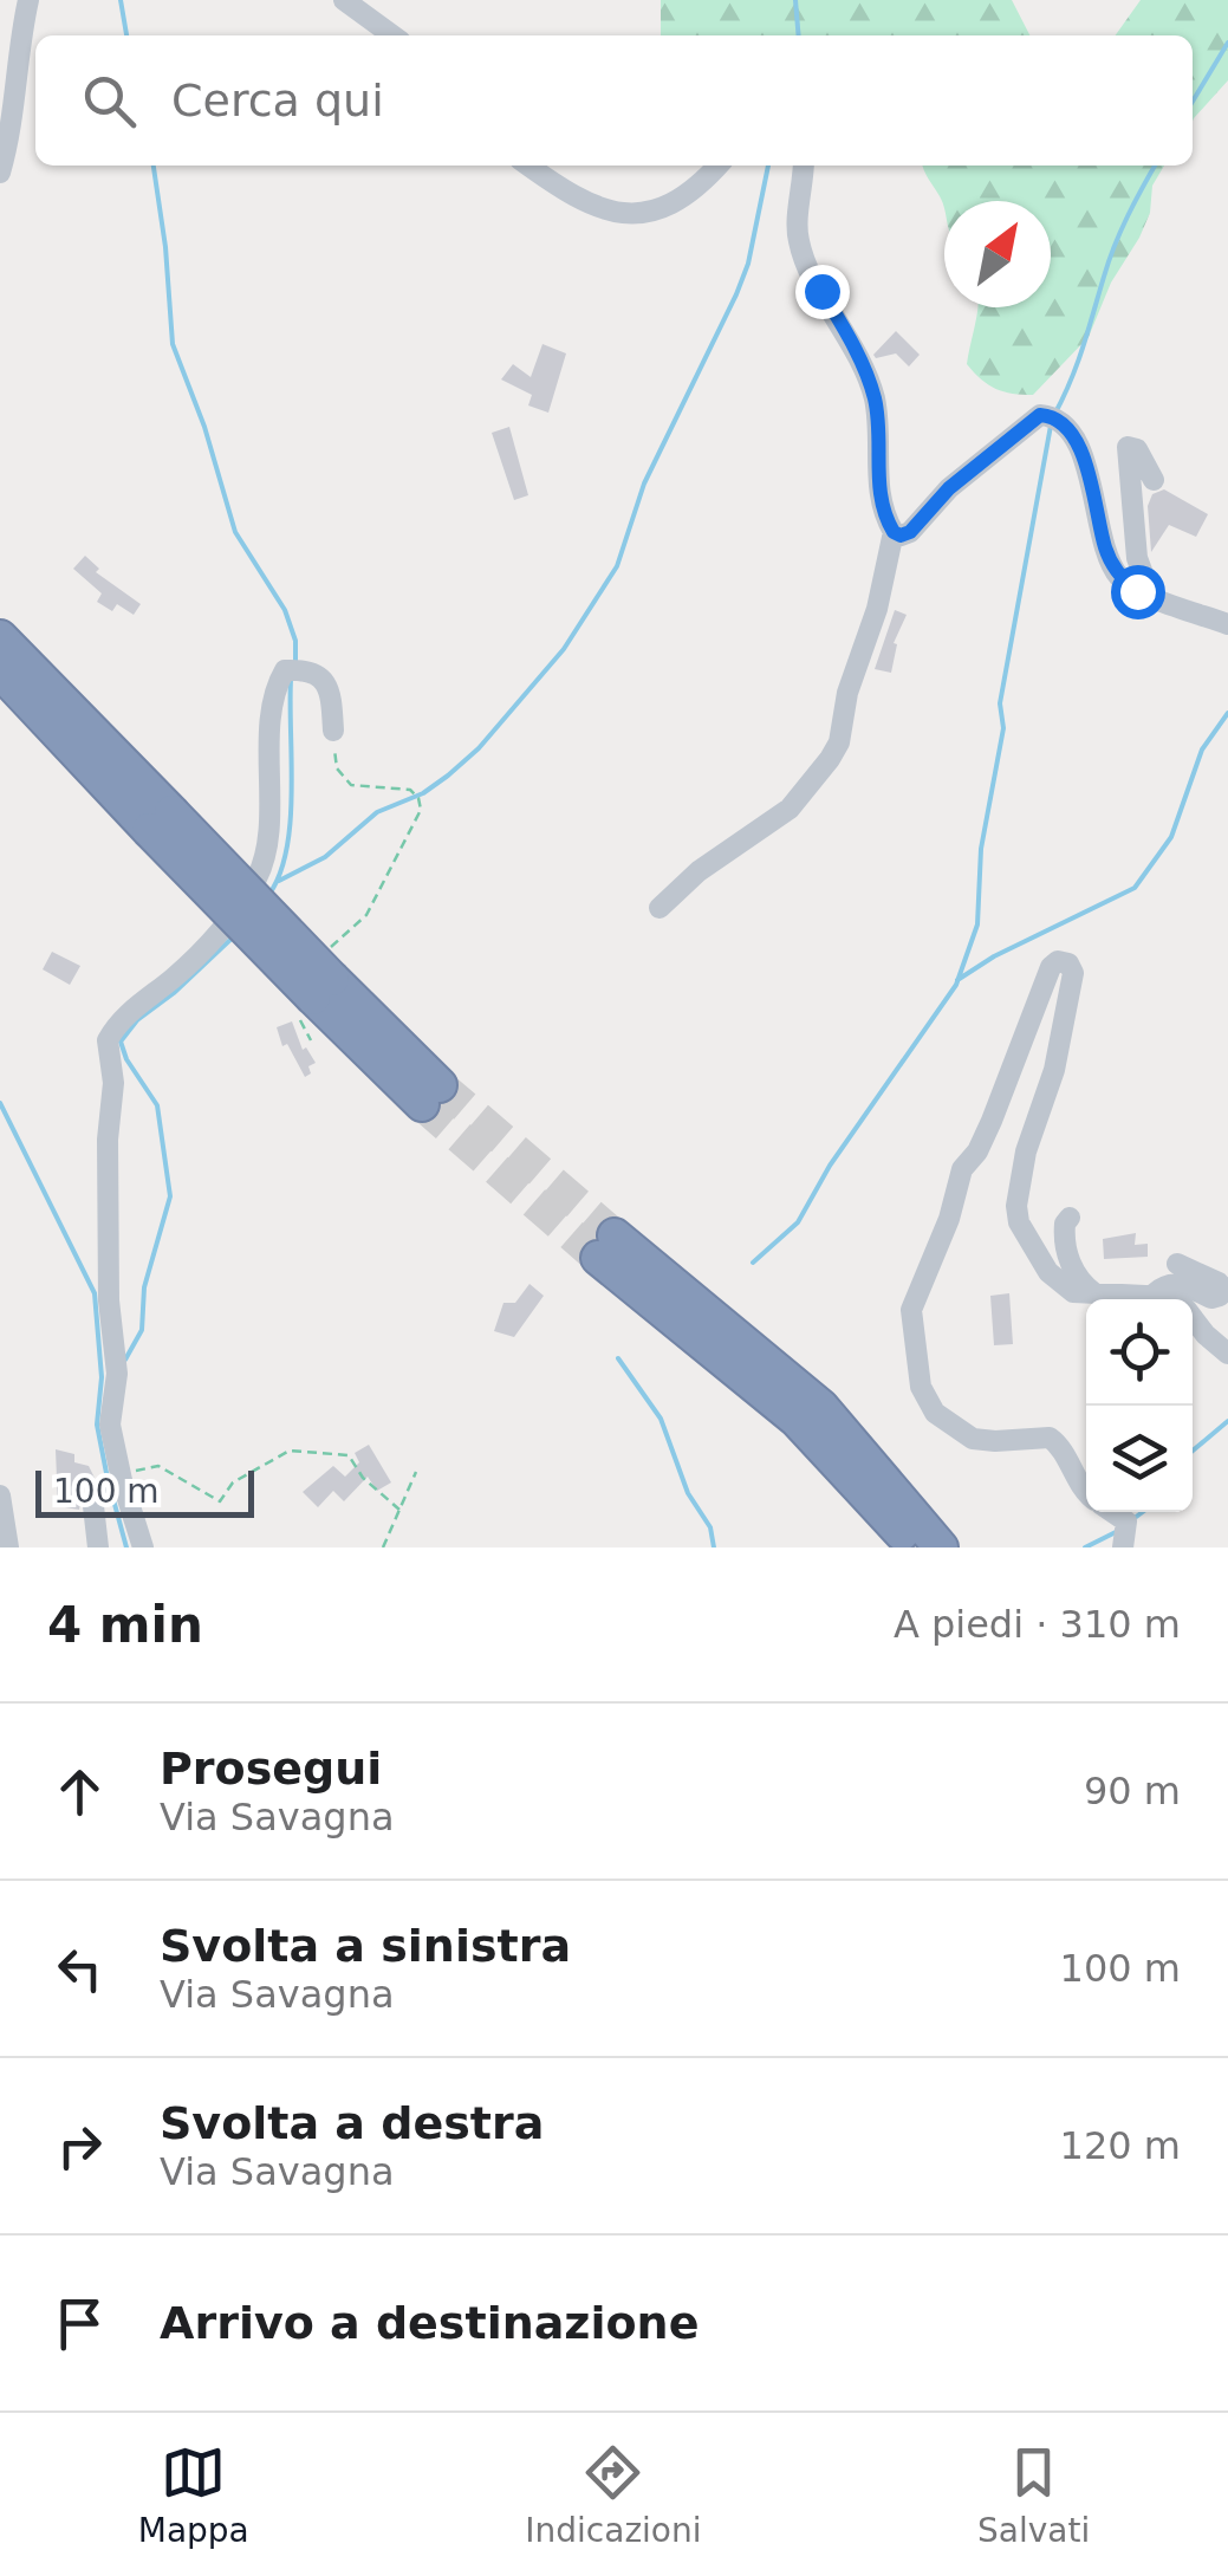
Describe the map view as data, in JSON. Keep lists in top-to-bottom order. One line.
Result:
{"scale_bar":"100 m","north":"top right","page":{"search":"Cerca qui","scale":"100 m","heading":["4 min","A piedi · 310 m"],"list":[["Prosegui","Via Savagna","90 m"],["Svolta a sinistra","Via Savagna","100 m"],["Svolta a destra","Via Savagna","120 m"],"Arrivo a destinazione"],"nav":["Mappa","Indicazioni","Salvati"]}}
